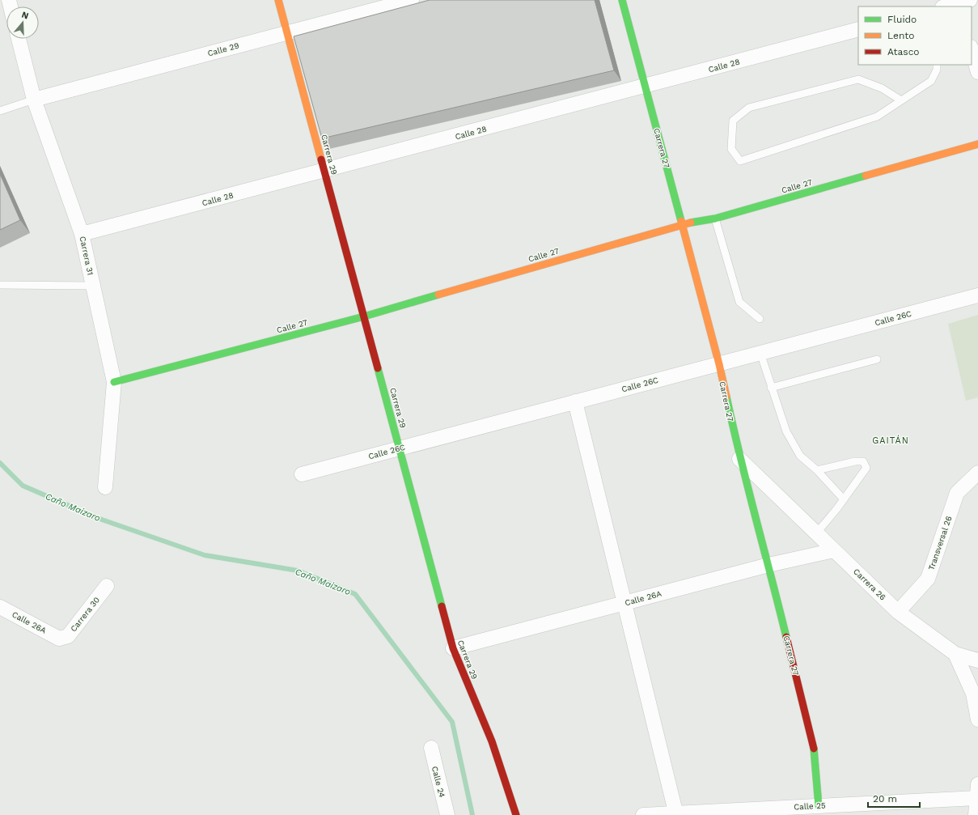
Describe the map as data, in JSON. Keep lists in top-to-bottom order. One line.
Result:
{"streets":{"street":["Calle 29","Calle 28","Carrera 27","Carrera 29","Calle 27","Carrera 31","Calle 26C","Transversal 26","Carrera 26","Calle 26A","Carrera 30","Calle 24","Calle 25"]},"crossings":[["Calle 29","Carrera 29"],["Calle 29","Carrera 31"],["Calle 28","Carrera 27"],["Calle 28","Carrera 29"],["Calle 28","Carrera 31"],["Carrera 27","Calle 27"],["Carrera 27","Calle 26C"],["Carrera 27","Carrera 26"],["Carrera 27","Calle 26A"],["Carrera 27","Calle 25"],["Carrera 29","Calle 27"],["Carrera 29","Calle 26C"],["Carrera 29","Calle 26A"],["Calle 27","Carrera 31"],["Transversal 26","Carrera 26"],["Carrera 26","Calle 26A"],["Calle 26A","Carrera 30"]],"districts":["GAITÁN"],"water":["Caño Maizaro"],"legend":["Fluido","Lento","Atasco"],"scale_bar":"20 m","north":"top"}
